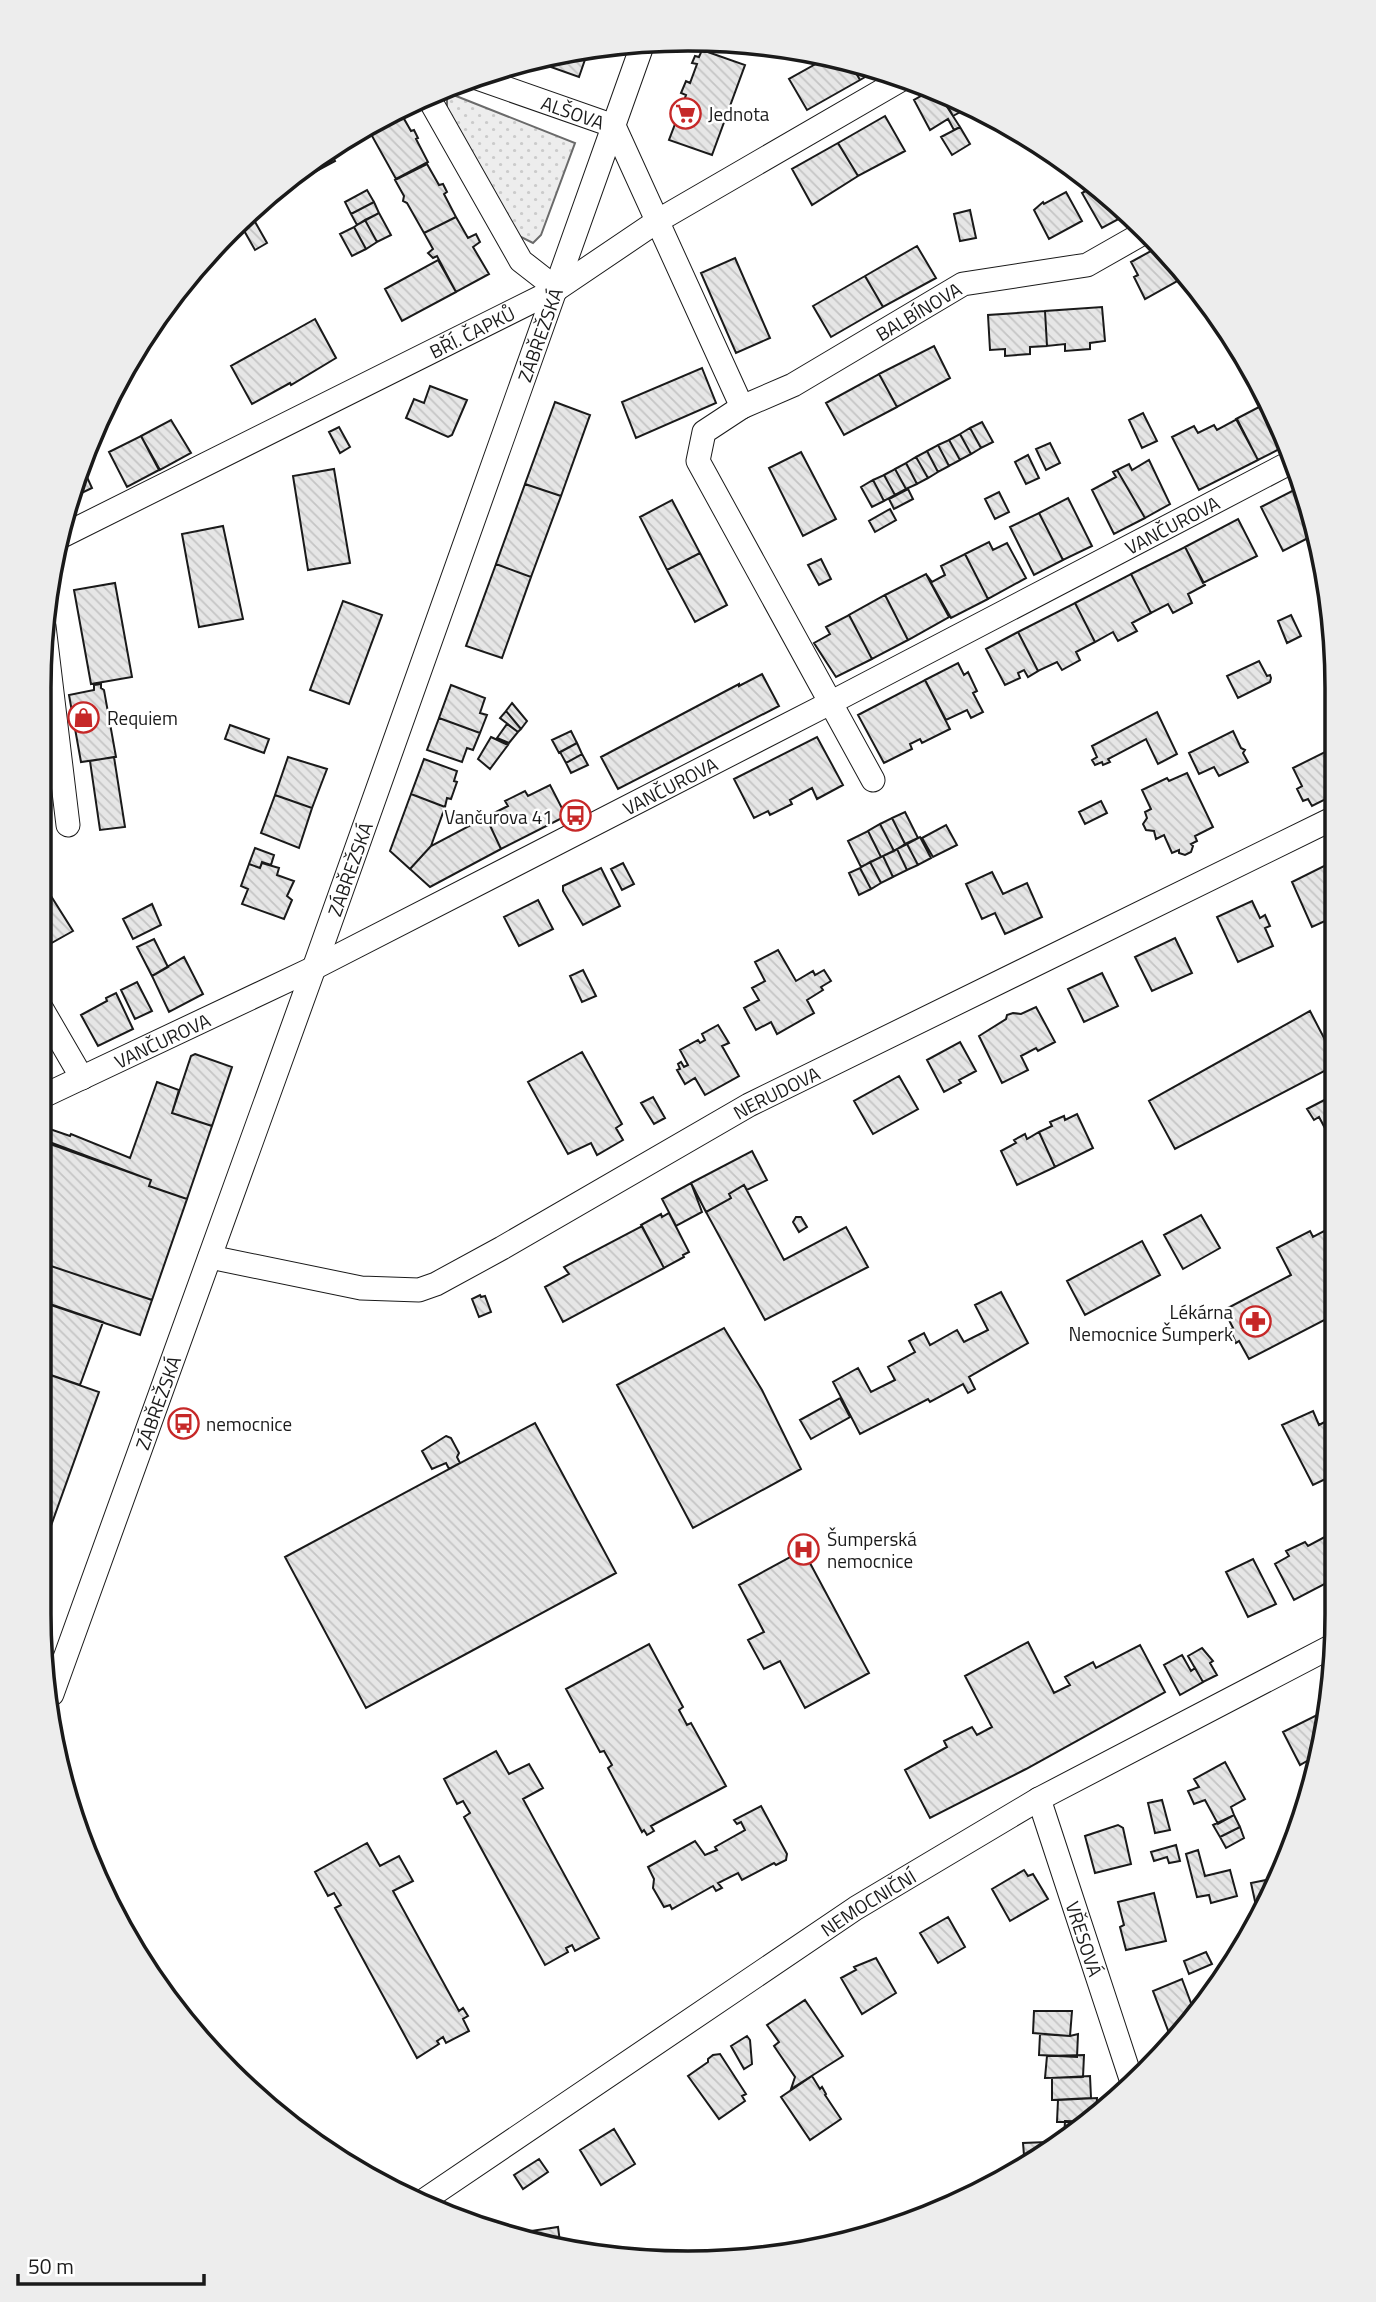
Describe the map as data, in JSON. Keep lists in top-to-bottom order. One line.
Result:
{"streets":{"street":["ALŠOVA","BALBÍNOVA","BŘÍ. ČAPKŮ","ZÁBŘEŽSKÁ","VANČUROVA","NERUDOVA","NEMOCNIČNÍ","VŘESOVÁ"]},"crossings":[["ALŠOVA","BŘÍ. ČAPKŮ"],["ALŠOVA","ZÁBŘEŽSKÁ"],["BALBÍNOVA","VANČUROVA"],["BŘÍ. ČAPKŮ","ZÁBŘEŽSKÁ"],["ZÁBŘEŽSKÁ","VANČUROVA"],["ZÁBŘEŽSKÁ","NERUDOVA"],["NEMOCNIČNÍ","VŘESOVÁ"]],"places":{"supermarket":["Jednota"],"shop":["Requiem"],"bus stop":["Vančurova 41","nemocnice"],"pharmacy":["Lékárna Nemocnice Šumperk"],"hospital":["Šumperská nemocnice"]},"scale_bar":"50 m"}
